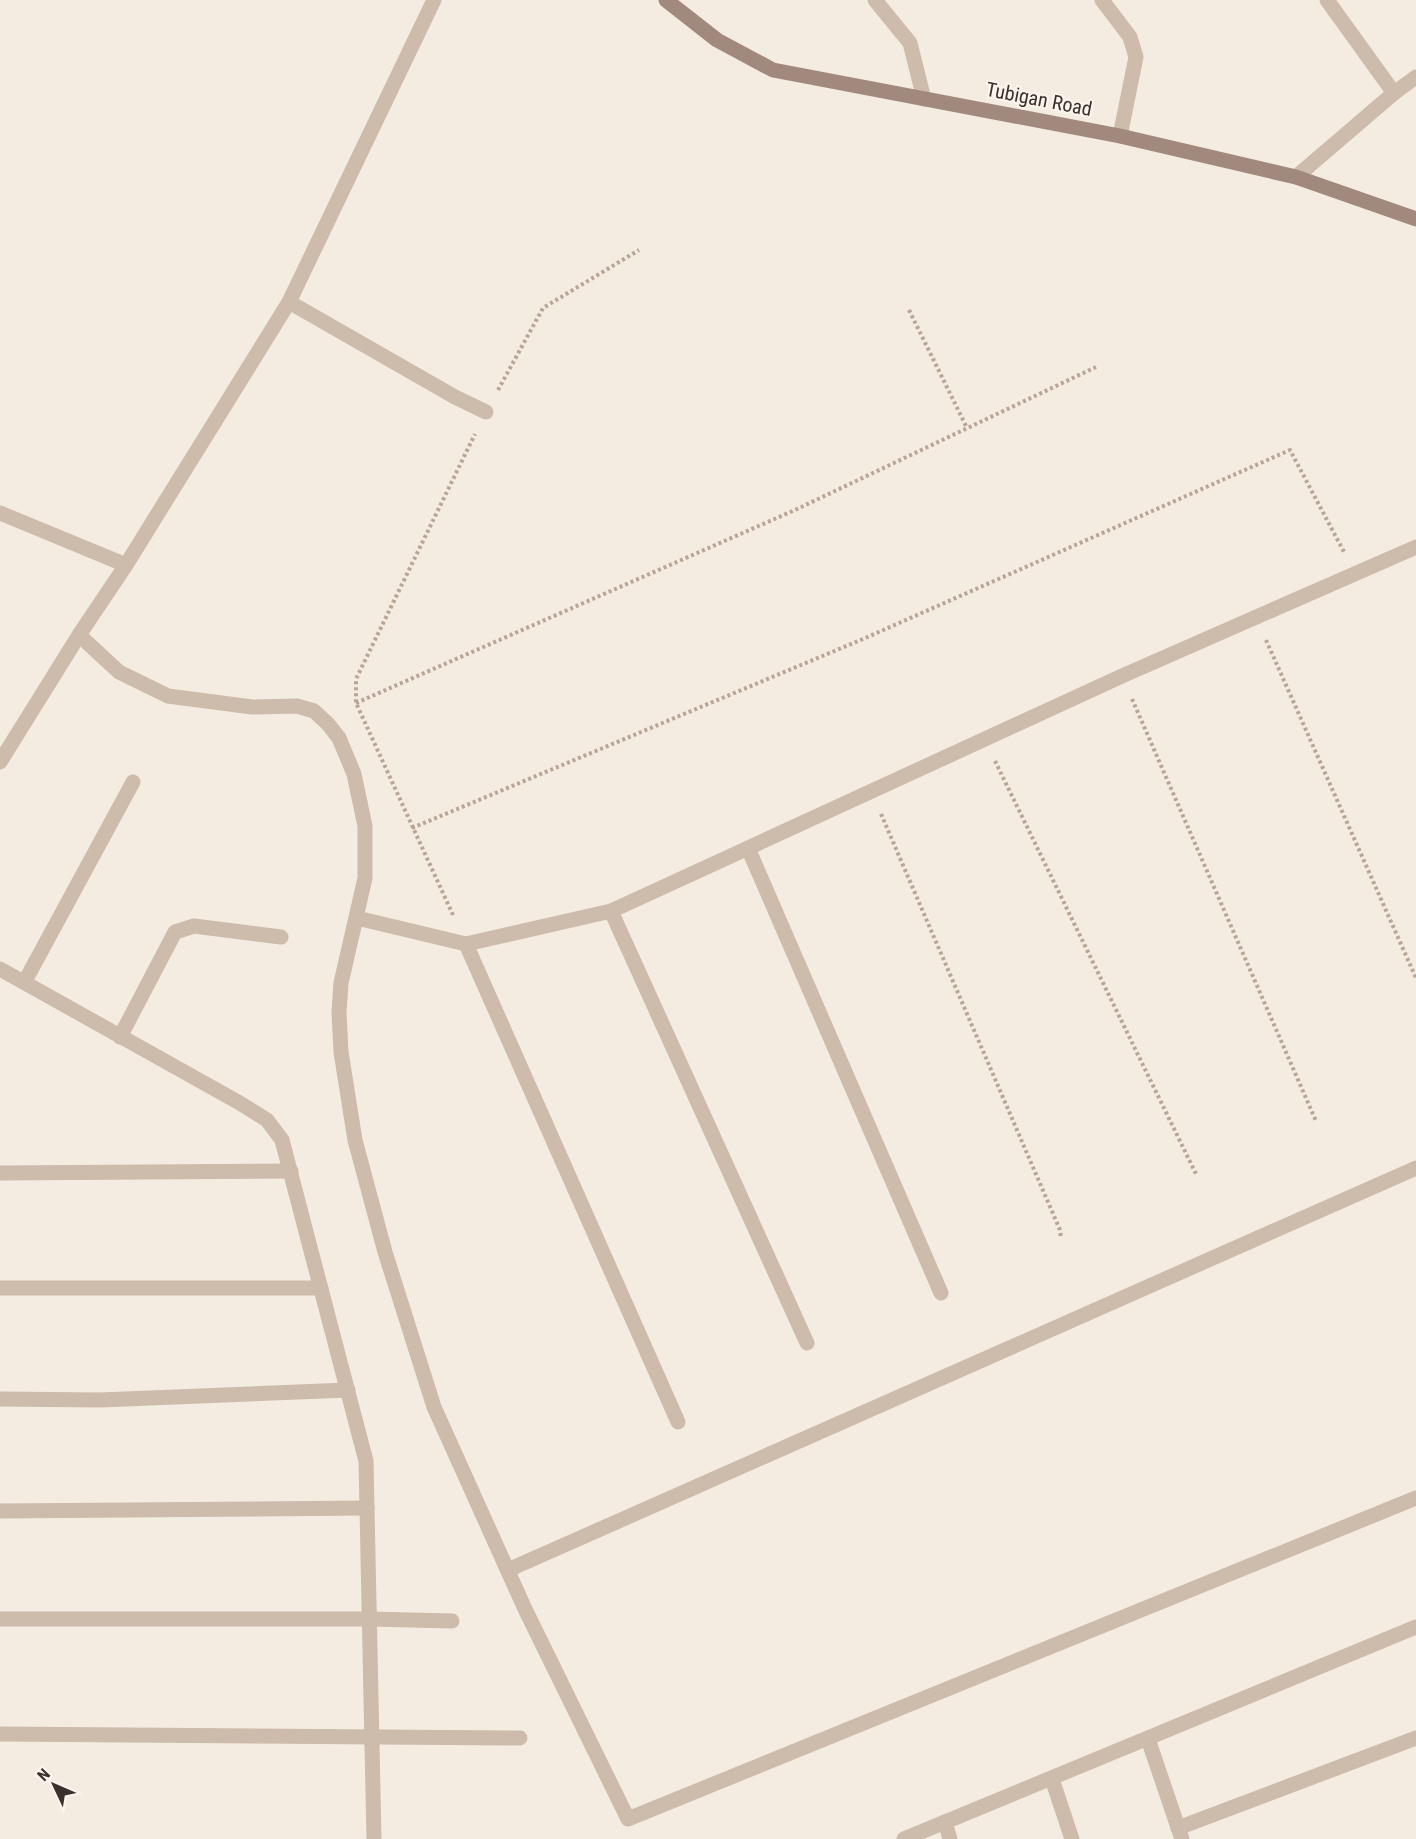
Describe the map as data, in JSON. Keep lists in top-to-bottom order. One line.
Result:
{"streets":{"street":["Tubigan Road"]},"north":"top left"}
